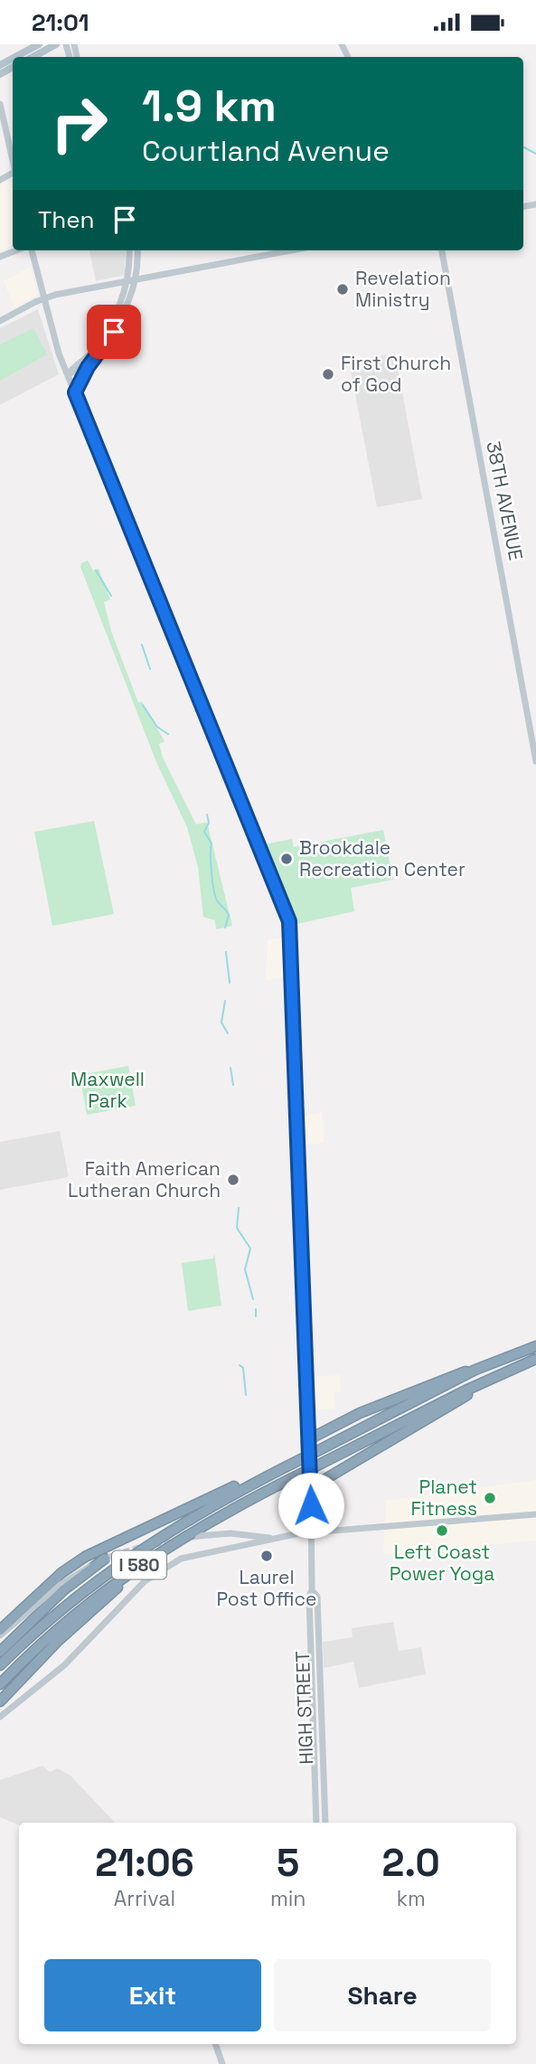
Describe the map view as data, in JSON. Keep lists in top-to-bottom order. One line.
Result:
{"streets":{"highway":["I 580"],"main road":["38TH AVENUE","HIGH STREET"]},"parks":["Maxwell Park"],"places":["Revelation Ministry","First Church of God","Brookdale Recreation Center","Faith American Lutheran Church","Planet Fitness","Left Coast Power Yoga","Laurel Post Office"],"page":{"status":"21:01","turn":["1.9 km","Courtland Avenue"],"then":"Then","eta":["21:06","Arrival","5","min","2.0","km"],"buttons":["Exit","Share"]}}
